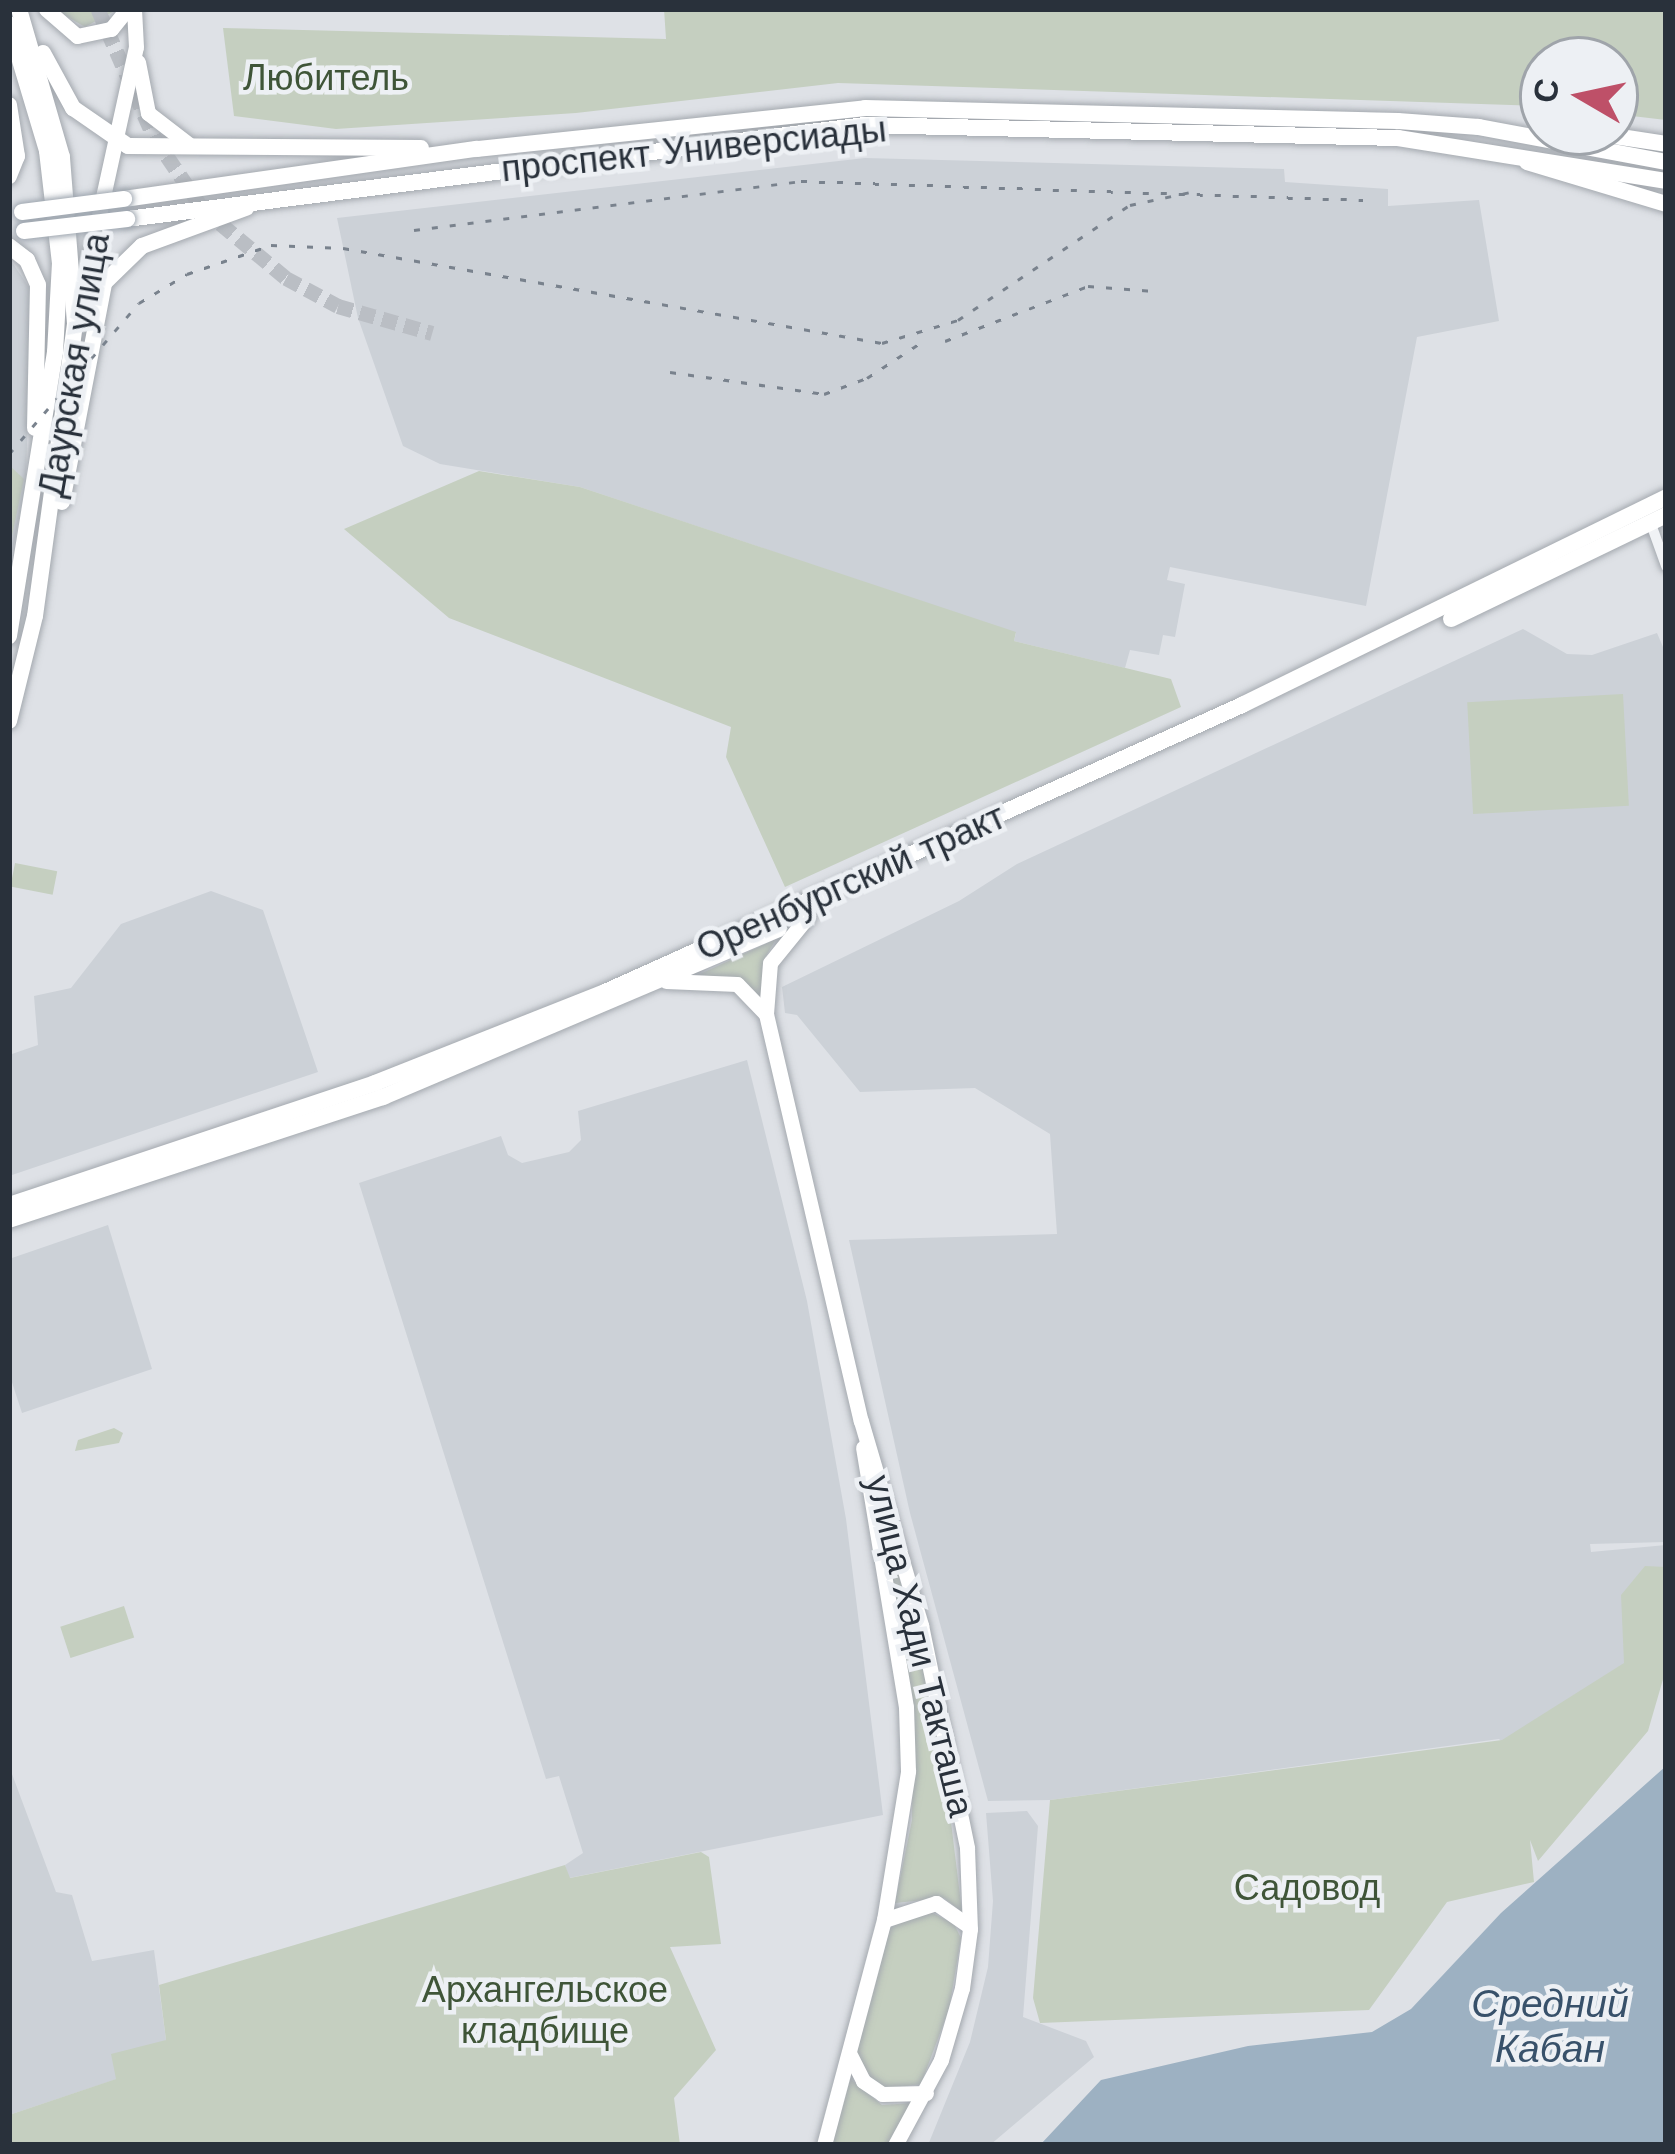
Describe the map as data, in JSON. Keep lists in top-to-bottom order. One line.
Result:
{"streets":{"main road":["проспект Универсиады","Даурская улица","Оренбургский тракт"],"street":["улица Хади Такташа"]},"crossings":[["Оренбургский тракт","улица Хади Такташа"]],"water":["Средний Кабан"],"parks":["Любитель","Садовод","Архангельское кладбище"],"north":"left"}
